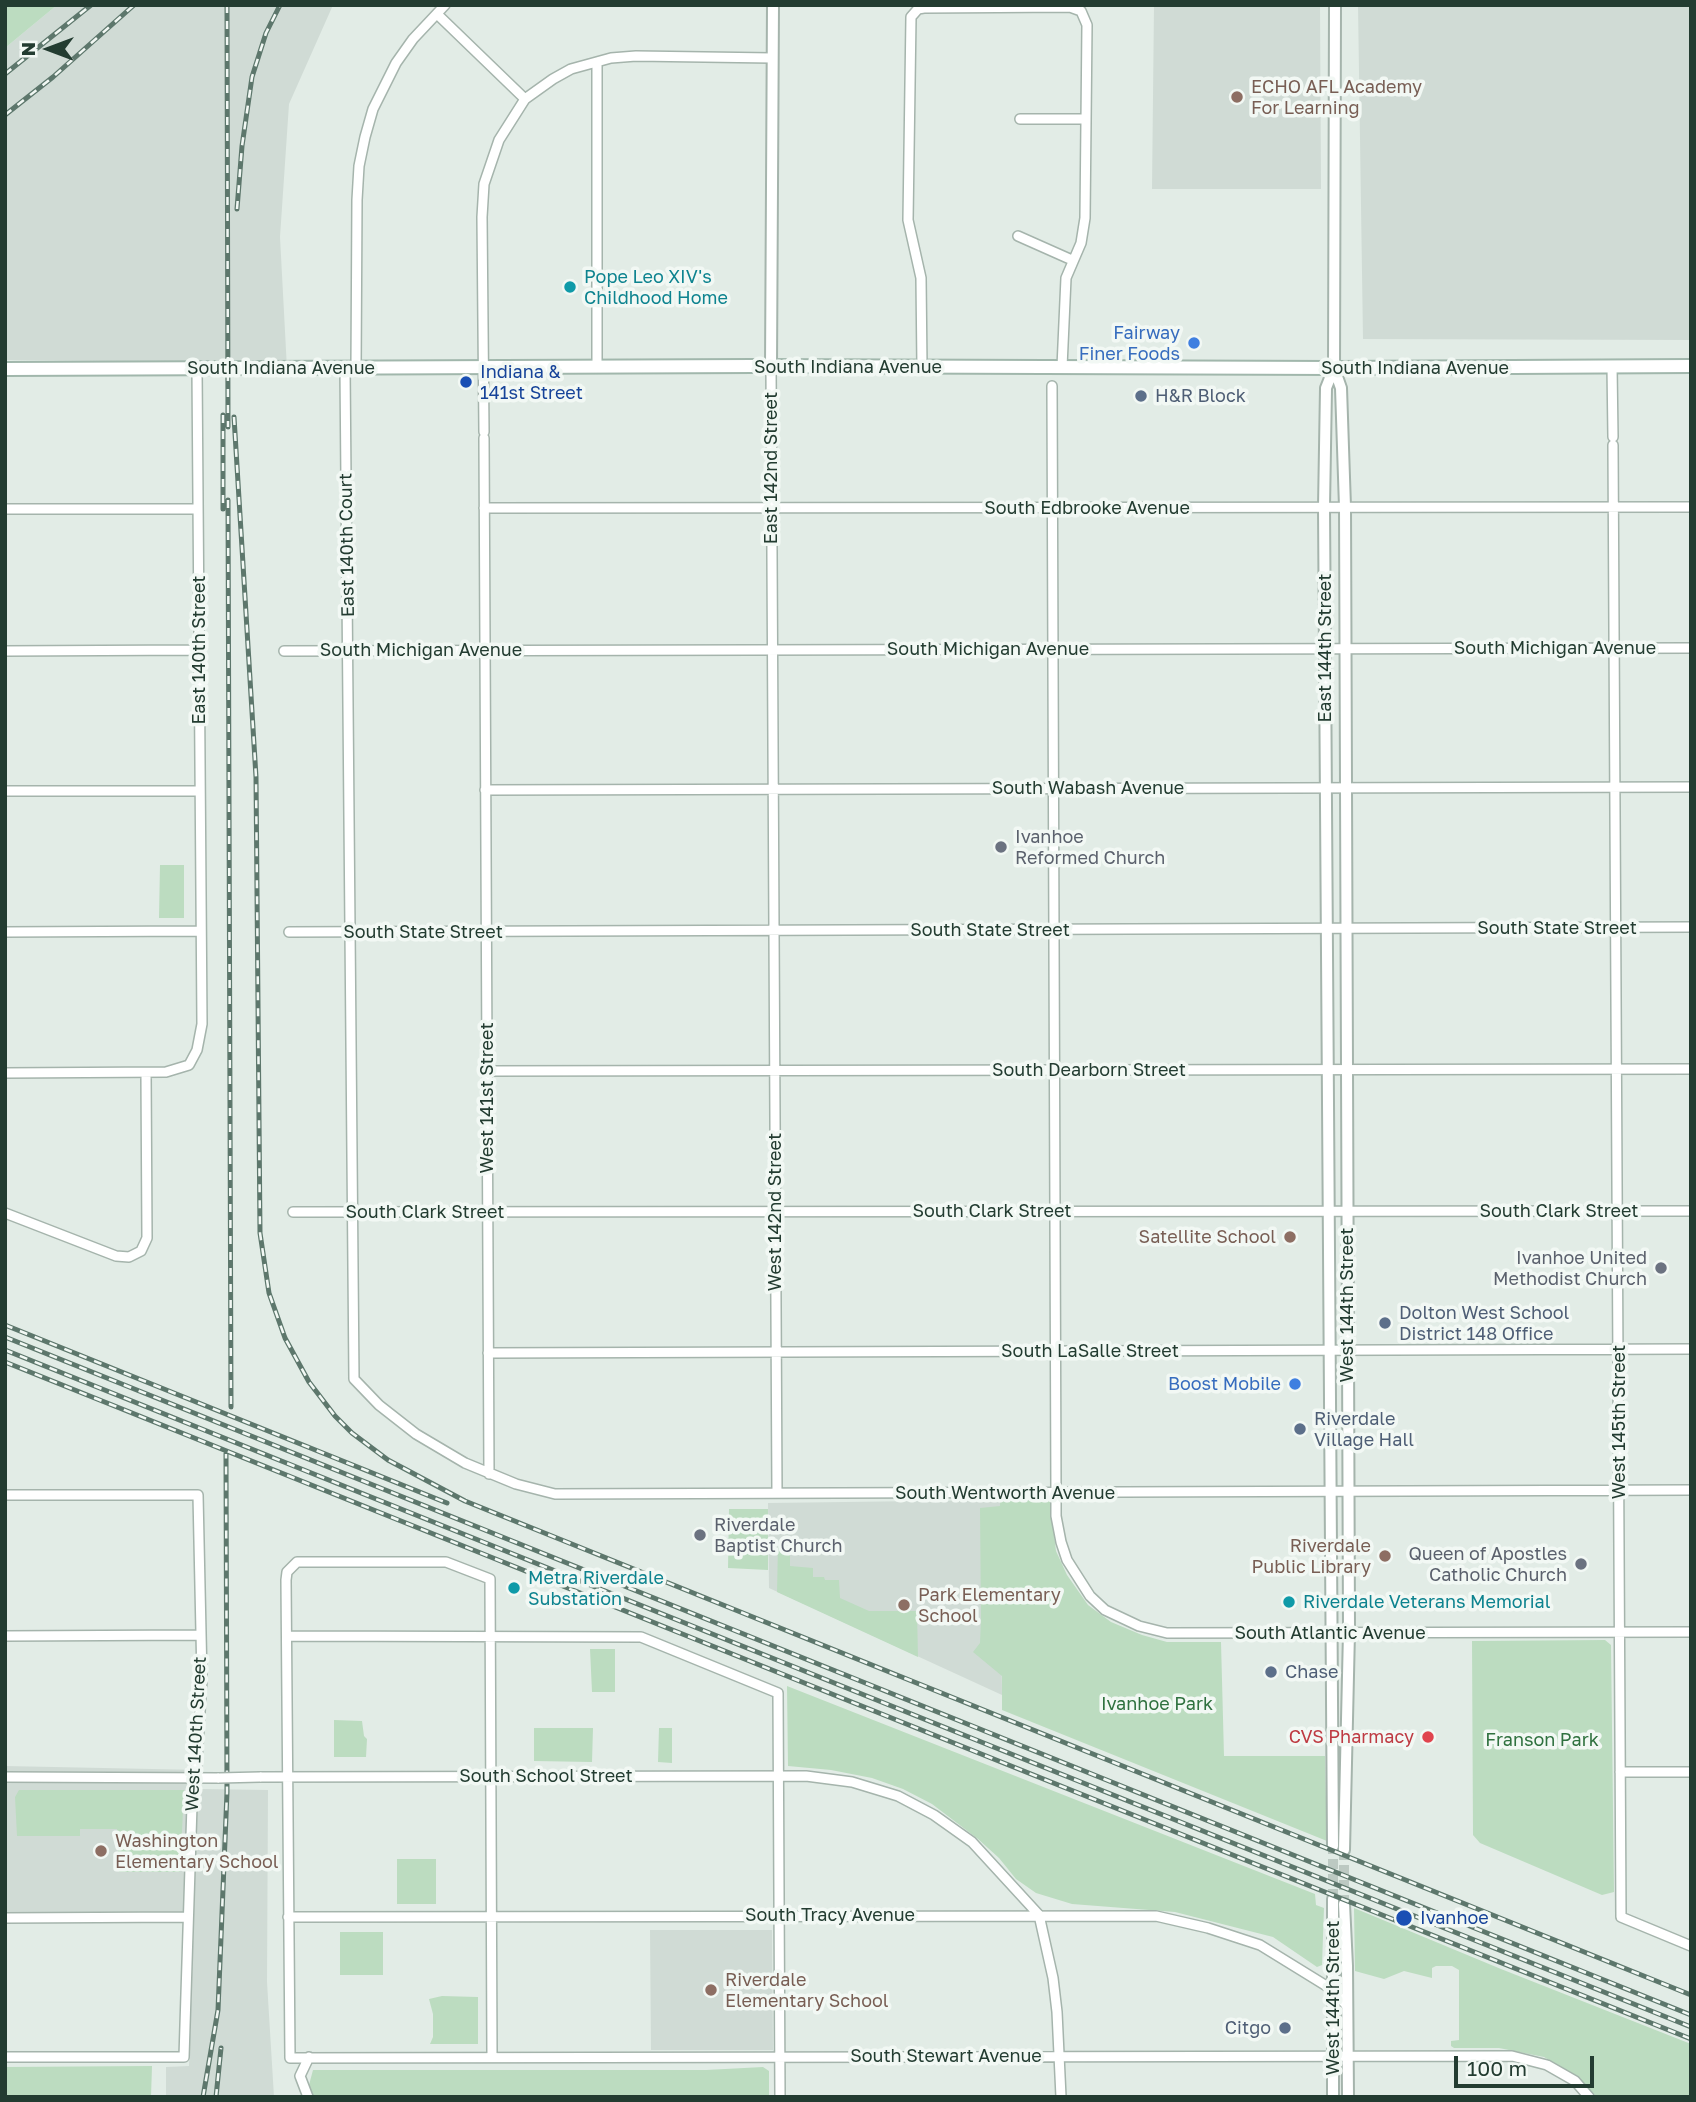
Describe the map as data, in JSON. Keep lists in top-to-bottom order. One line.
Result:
{"streets":{"main road":["South Indiana Avenue"],"street":["East 142nd Street","South Edbrooke Avenue","East 140th Court","East 144th Street","South Michigan Avenue","East 140th Street","South Wabash Avenue","South State Street","South Dearborn Street","West 141st Street","South Clark Street","West 142nd Street","West 144th Street","South LaSalle Street","West 145th Street","South Wentworth Avenue","South Atlantic Avenue","West 140th Street","South School Street","South Tracy Avenue","South Stewart Avenue"]},"crossings":[["South Indiana Avenue","East 142nd Street"],["South Indiana Avenue","East 140th Court"],["South Indiana Avenue","East 144th Street"],["South Indiana Avenue","East 140th Street"],["South Indiana Avenue","West 141st Street"],["South Indiana Avenue","West 145th Street"],["East 142nd Street","South Edbrooke Avenue"],["East 142nd Street","South Michigan Avenue"],["East 142nd Street","South Wabash Avenue"],["East 142nd Street","South State Street"],["East 142nd Street","West 142nd Street"],["South Edbrooke Avenue","East 144th Street"],["South Edbrooke Avenue","West 141st Street"],["South Edbrooke Avenue","West 145th Street"],["South Edbrooke Avenue","South Atlantic Avenue"],["East 140th Court","South Michigan Avenue"],["East 140th Court","South State Street"],["East 140th Court","South Clark Street"],["East 140th Court","South Wentworth Avenue"],["East 144th Street","South Michigan Avenue"],["East 144th Street","South Wabash Avenue"],["East 144th Street","South State Street"],["East 144th Street","West 144th Street"],["South Michigan Avenue","West 141st Street"],["South Michigan Avenue","West 145th Street"],["South Michigan Avenue","South Atlantic Avenue"],["South Wabash Avenue","West 141st Street"],["South Wabash Avenue","West 145th Street"],["South Wabash Avenue","South Atlantic Avenue"],["South State Street","West 141st Street"],["South State Street","West 142nd Street"],["South State Street","West 144th Street"],["South State Street","West 145th Street"],["South State Street","South Atlantic Avenue"],["South Dearborn Street","West 141st Street"],["South Dearborn Street","West 142nd Street"],["South Dearborn Street","West 144th Street"],["South Dearborn Street","West 145th Street"],["South Dearborn Street","South Atlantic Avenue"],["West 141st Street","South Clark Street"],["West 141st Street","South LaSalle Street"],["West 141st Street","South Wentworth Avenue"],["South Clark Street","West 142nd Street"],["South Clark Street","West 144th Street"],["South Clark Street","West 145th Street"],["South Clark Street","South Atlantic Avenue"],["West 142nd Street","South LaSalle Street"],["West 142nd Street","South Wentworth Avenue"],["West 144th Street","South LaSalle Street"],["West 144th Street","South Wentworth Avenue"],["West 144th Street","South Atlantic Avenue"],["West 144th Street","South Tracy Avenue"],["West 144th Street","South Stewart Avenue"],["South LaSalle Street","West 145th Street"],["South LaSalle Street","South Atlantic Avenue"],["West 145th Street","South Wentworth Avenue"],["West 145th Street","South Atlantic Avenue"],["South Wentworth Avenue","South Atlantic Avenue"],["West 140th Street","South School Street"],["South School Street","South Tracy Avenue"],["South Tracy Avenue","South Stewart Avenue"]],"parks":["Ivanhoe Park","Franson Park"],"places":["ECHO AFL Academy For Learning","Pope Leo XIV's Childhood Home","Fairway Finer Foods","Indiana & 141st Street","H&R Block","Ivanhoe Reformed Church","Satellite School","Ivanhoe United Methodist Church","Dolton West School District 148 Office","Boost Mobile","Riverdale Village Hall","Riverdale Baptist Church","Riverdale Public Library","Queen of Apostles Catholic Church","Metra Riverdale Substation","Riverdale Veterans Memorial","Park Elementary School","Chase","CVS Pharmacy","Washington Elementary School","Ivanhoe","Riverdale Elementary School","Citgo"],"scale_bar":"100 m","north":"left"}
